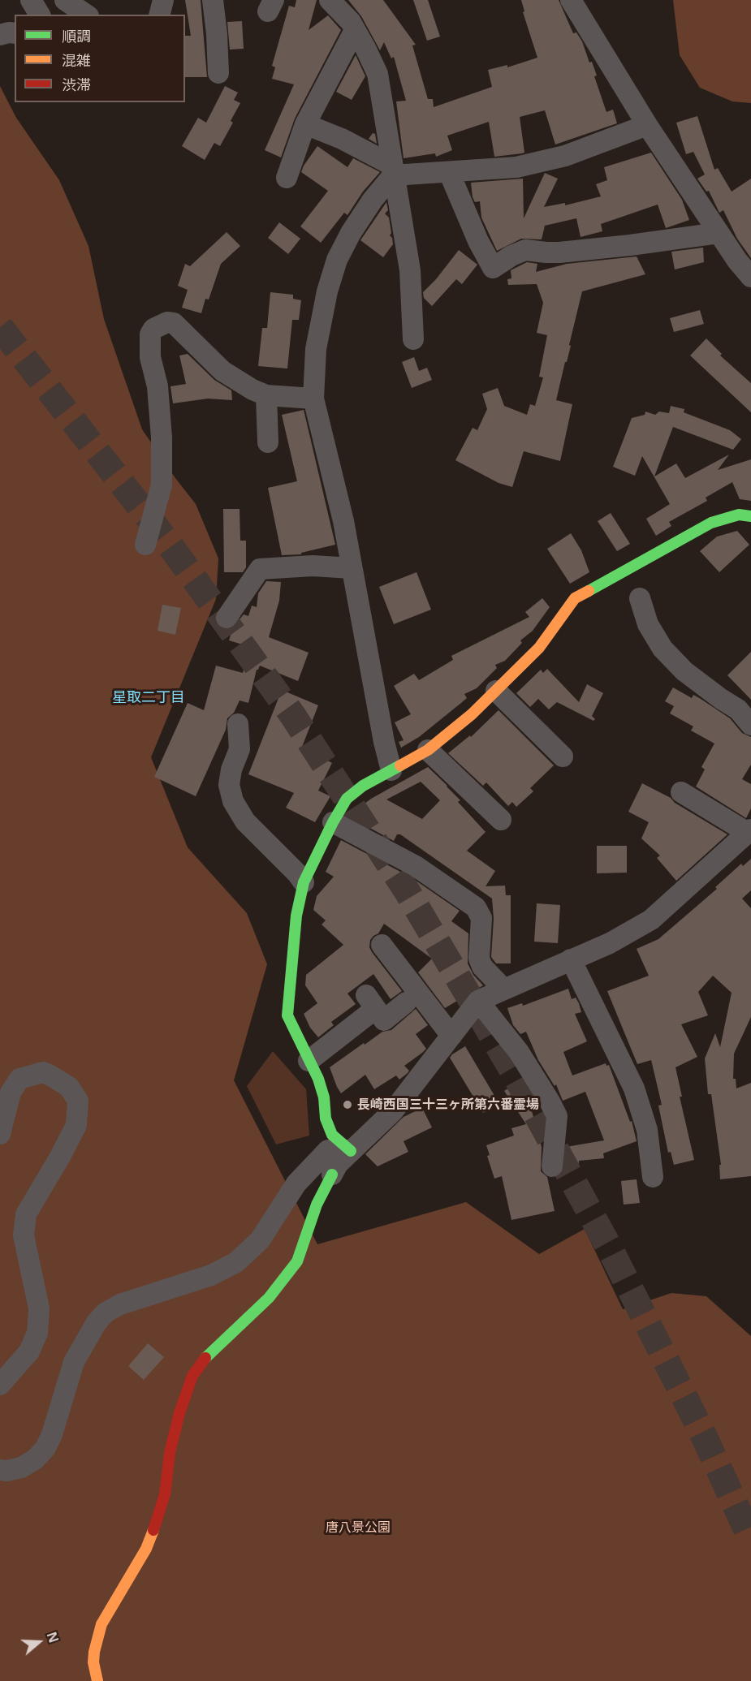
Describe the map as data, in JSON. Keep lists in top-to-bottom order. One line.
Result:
{"districts":["星取二丁目"],"parks":["唐八景公園"],"places":["長崎西国三十三ヶ所第六番霊場"],"legend":["順調","混雑","渋滞"],"north":"right"}
